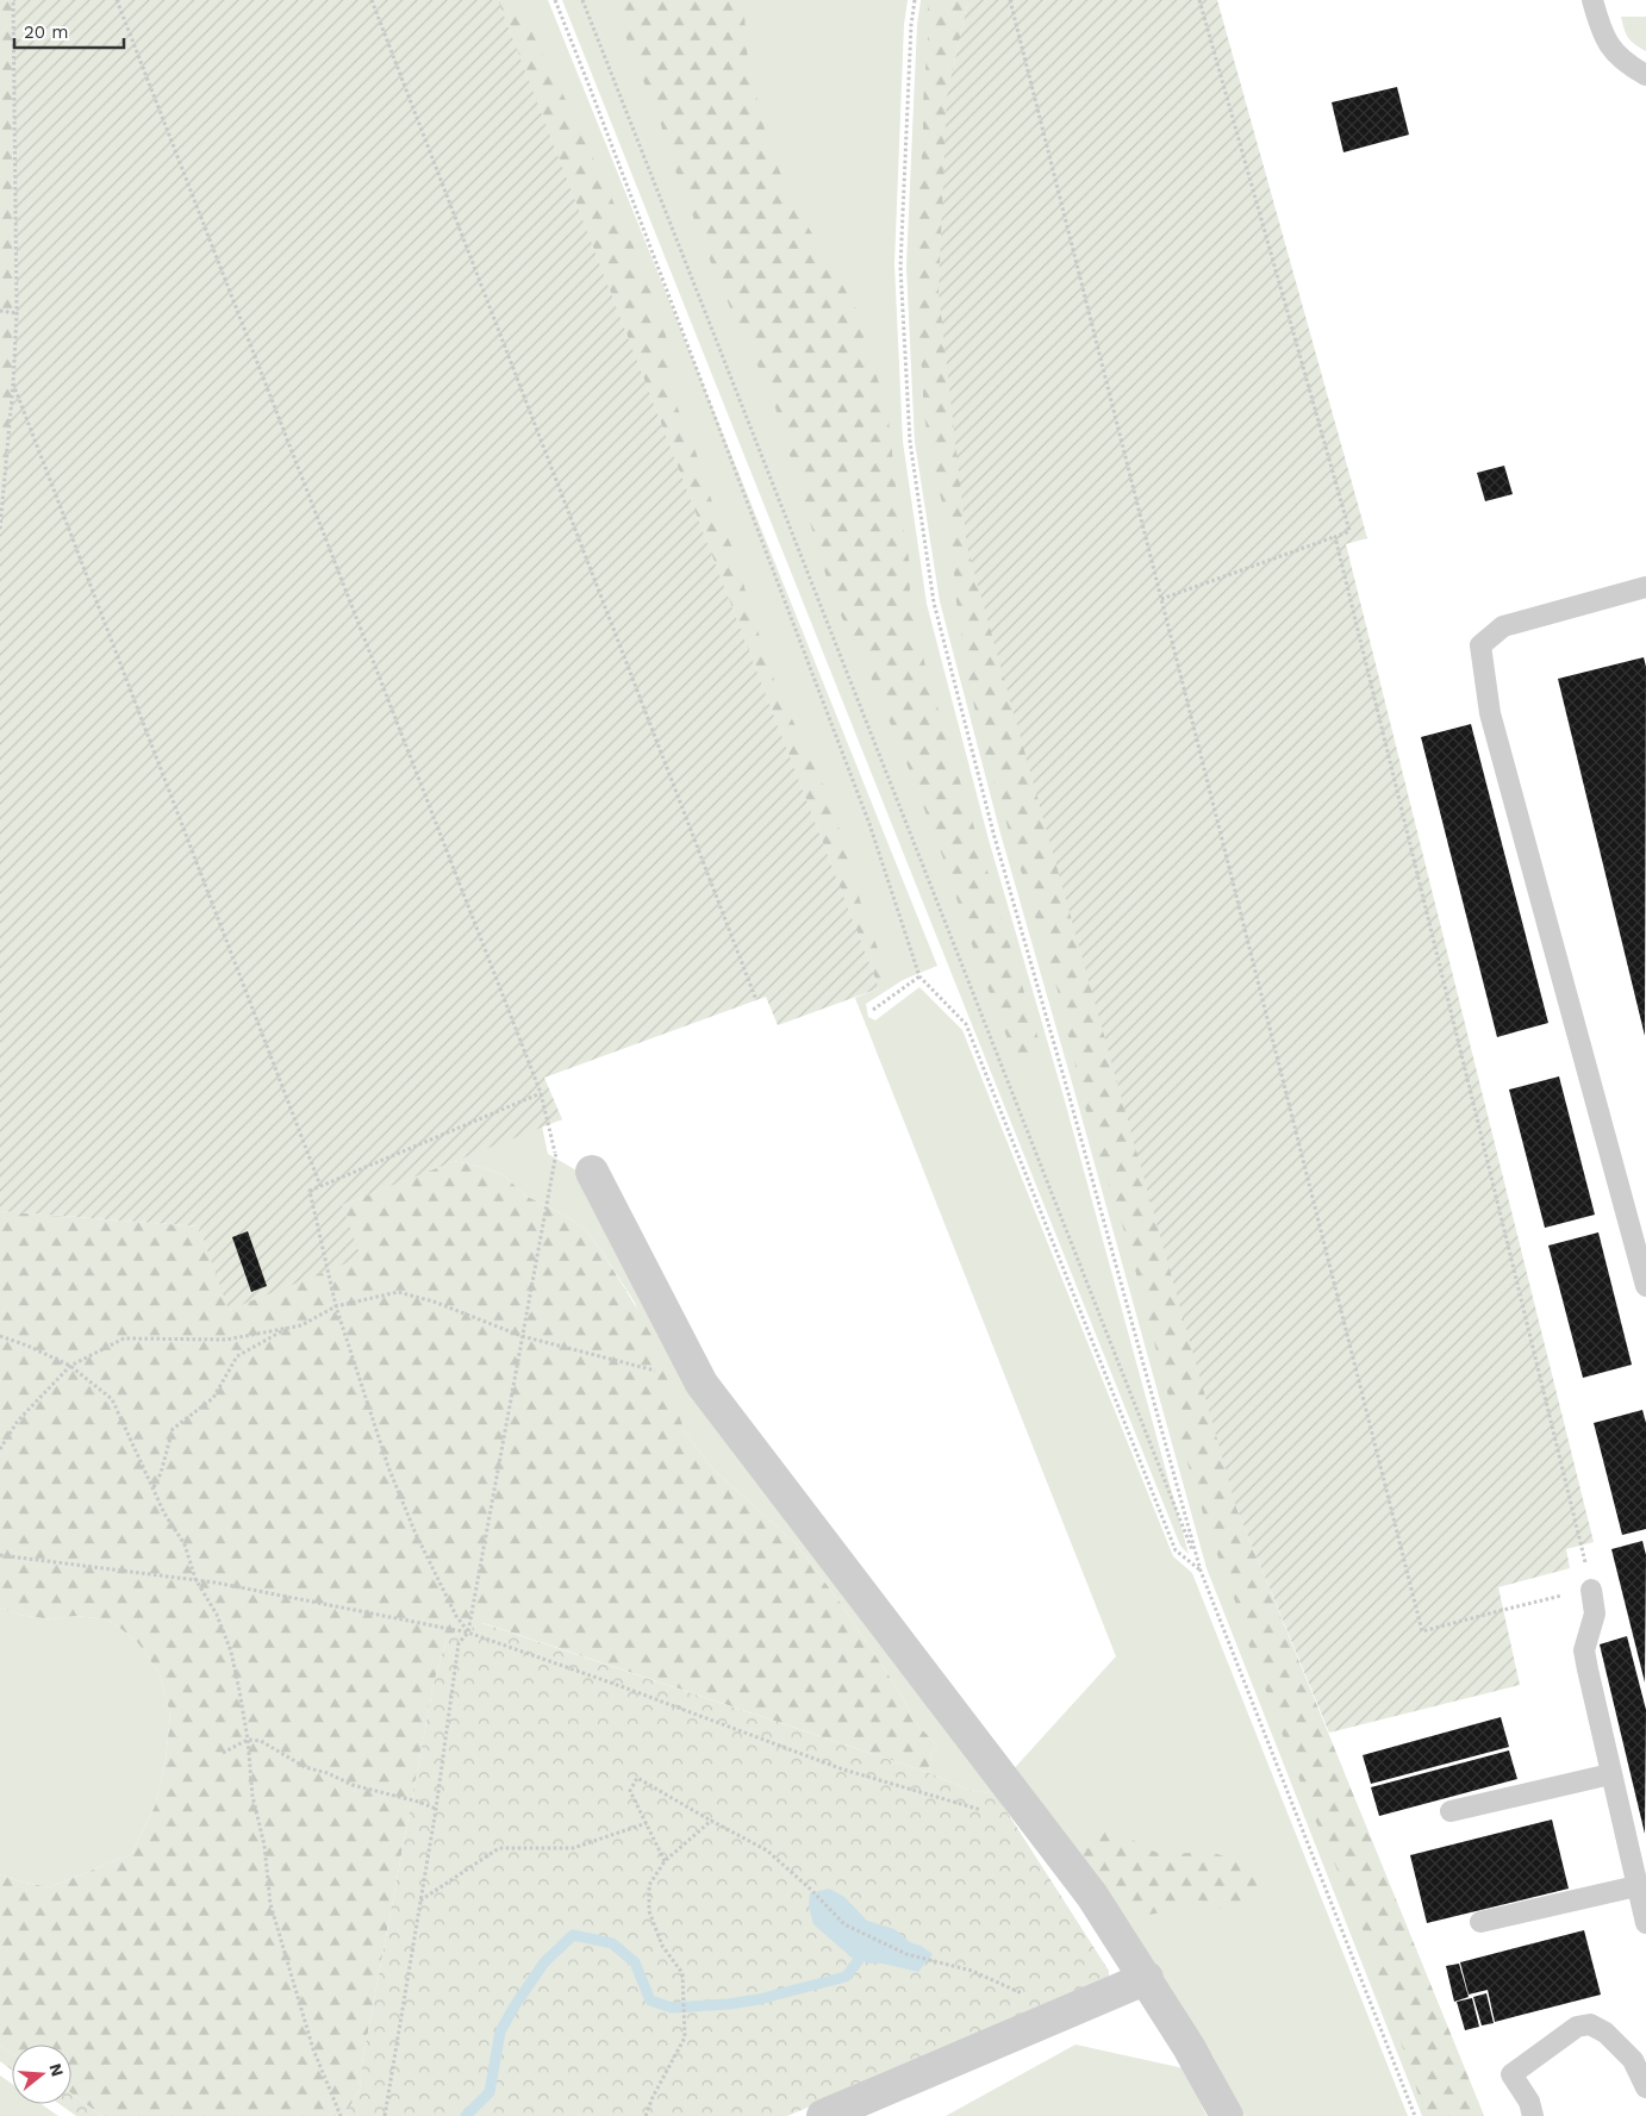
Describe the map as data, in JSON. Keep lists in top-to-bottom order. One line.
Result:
{"scale_bar":"20 m","north":"right"}
